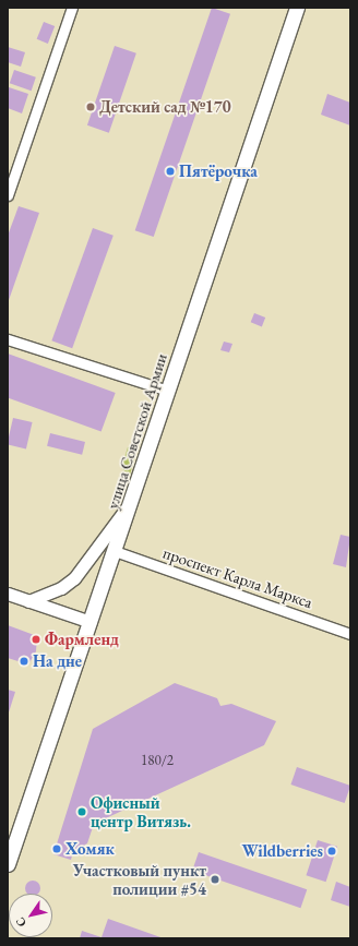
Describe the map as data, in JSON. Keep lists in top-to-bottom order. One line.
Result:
{"streets":{"main road":["улица Советской Армии"],"street":["проспект Карла Маркса"]},"crossings":[["улица Советской Армии","проспект Карла Маркса"]],"places":["Детский сад №170","Пятёрочка","Фармленд","На дне","Офисный центр Витязь.","Хомяк","Wildberries","Участковый пункт полиции #54"],"house_numbers":["180/2"],"north":"bottom left"}
